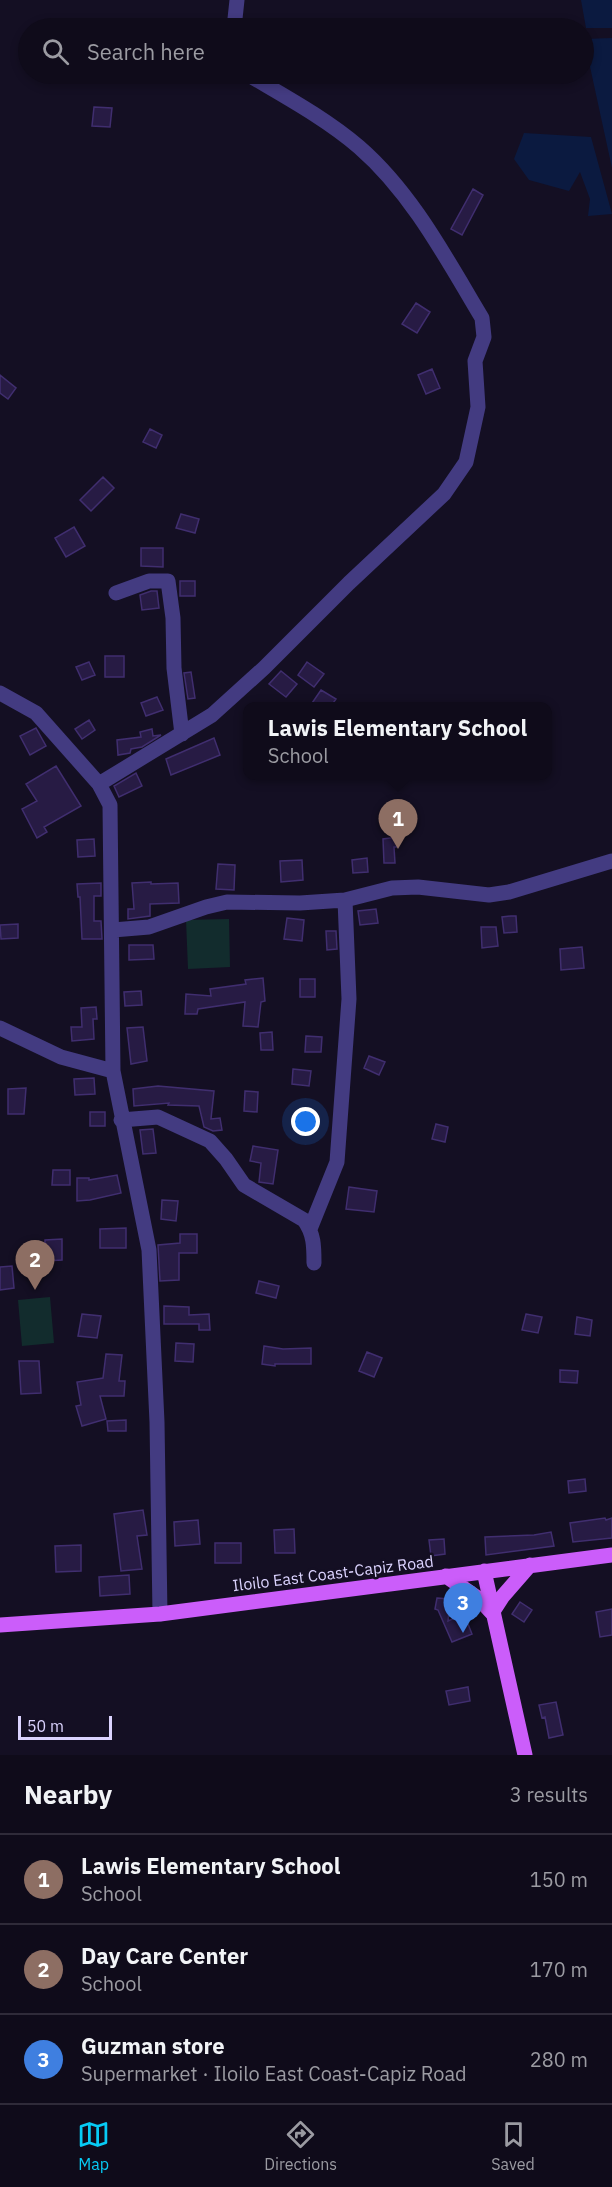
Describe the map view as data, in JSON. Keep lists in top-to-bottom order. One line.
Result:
{"streets":{"main road":["Iloilo East Coast-Capiz Road"]},"scale_bar":"50 m","page":{"search":"Search here","popup":["Lawis Elementary School","School"],"pins":["1","2","3"],"scale":"50 m","heading":["Nearby","3 results"],"list":[{"mark":"1","name":"Lawis Elementary School","note":"School","value":"150 m"},{"mark":"2","name":"Day Care Center","note":"School","value":"170 m"},{"mark":"3","name":"Guzman store","note":"Supermarket · Iloilo East Coast-Capiz Road","value":"280 m"}],"nav":["Map","Directions","Saved"]}}
